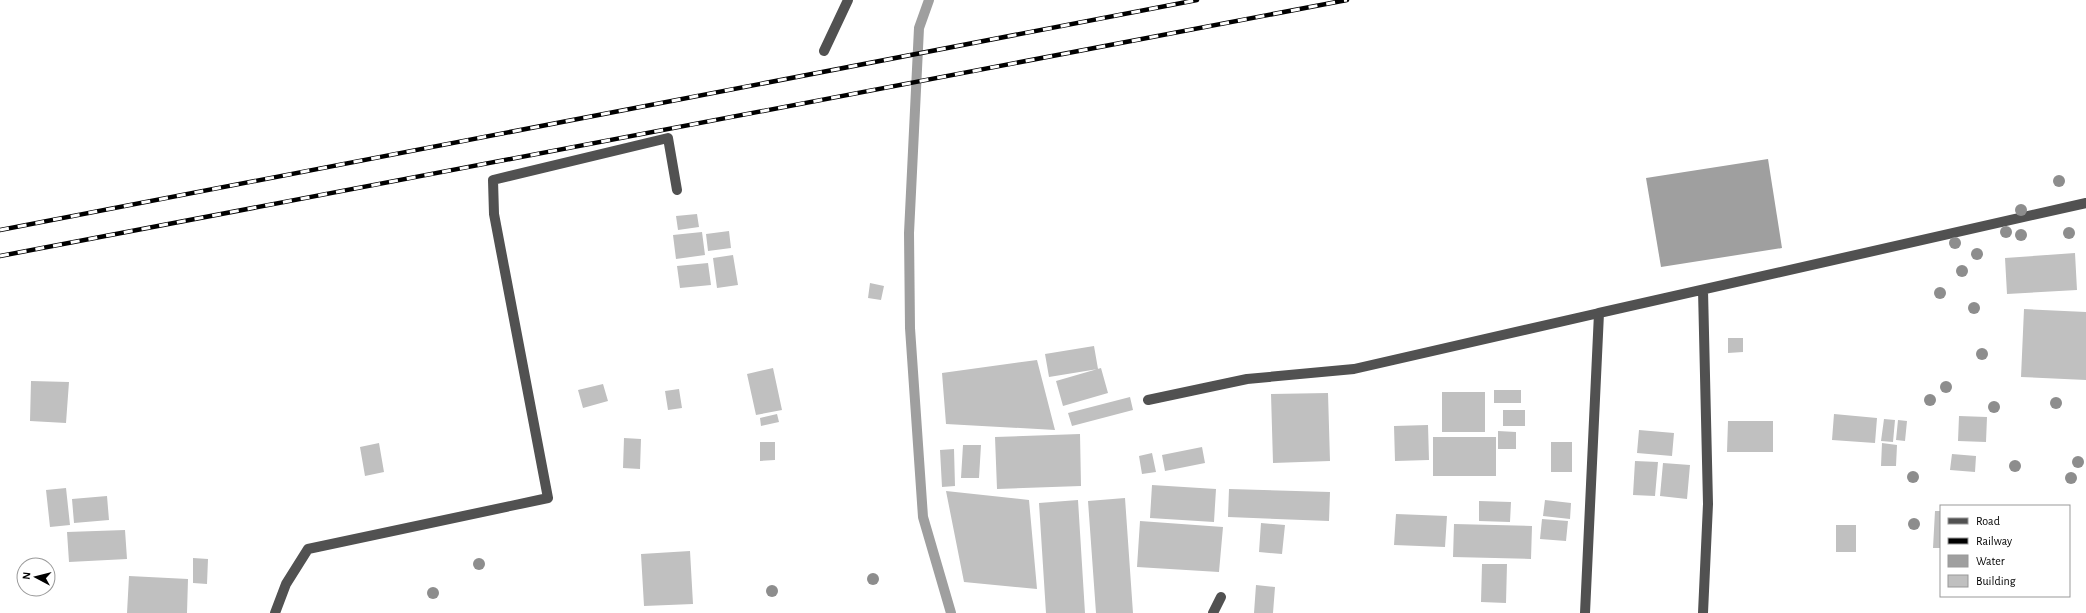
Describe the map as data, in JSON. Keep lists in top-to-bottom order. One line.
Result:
{"legend":["Road","Railway","Water","Building"],"north":"left"}
